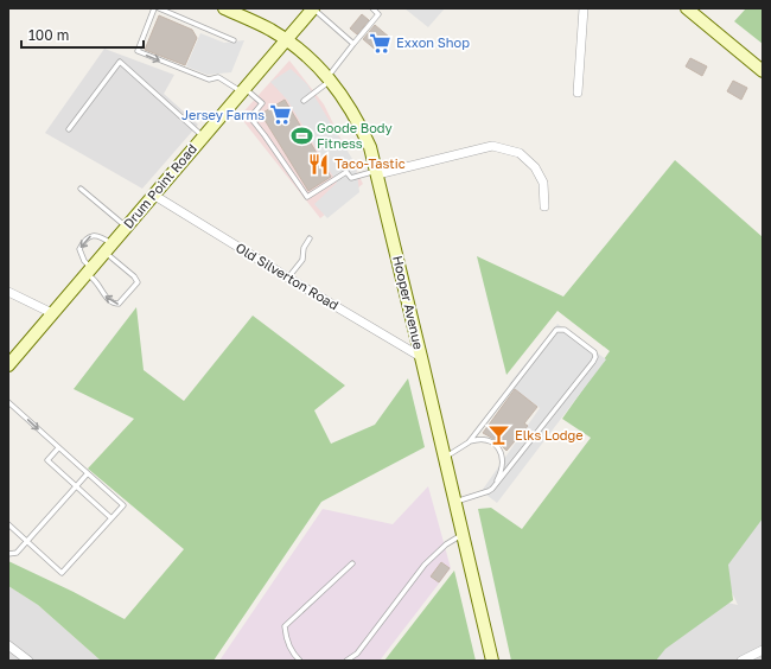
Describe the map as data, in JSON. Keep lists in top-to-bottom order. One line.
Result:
{"streets":{"main road":["Drum Point Road","Hooper Avenue"],"street":["Old Silverton Road"]},"crossings":[["Drum Point Road","Old Silverton Road"],["Drum Point Road","Hooper Avenue"],["Old Silverton Road","Hooper Avenue"]],"places":{"supermarket":["Exxon Shop","Jersey Farms"],"sports":["Goode Body Fitness"],"restaurant":["Taco-Tastic"],"bar":["Elks Lodge"]},"scale_bar":"100 m"}
